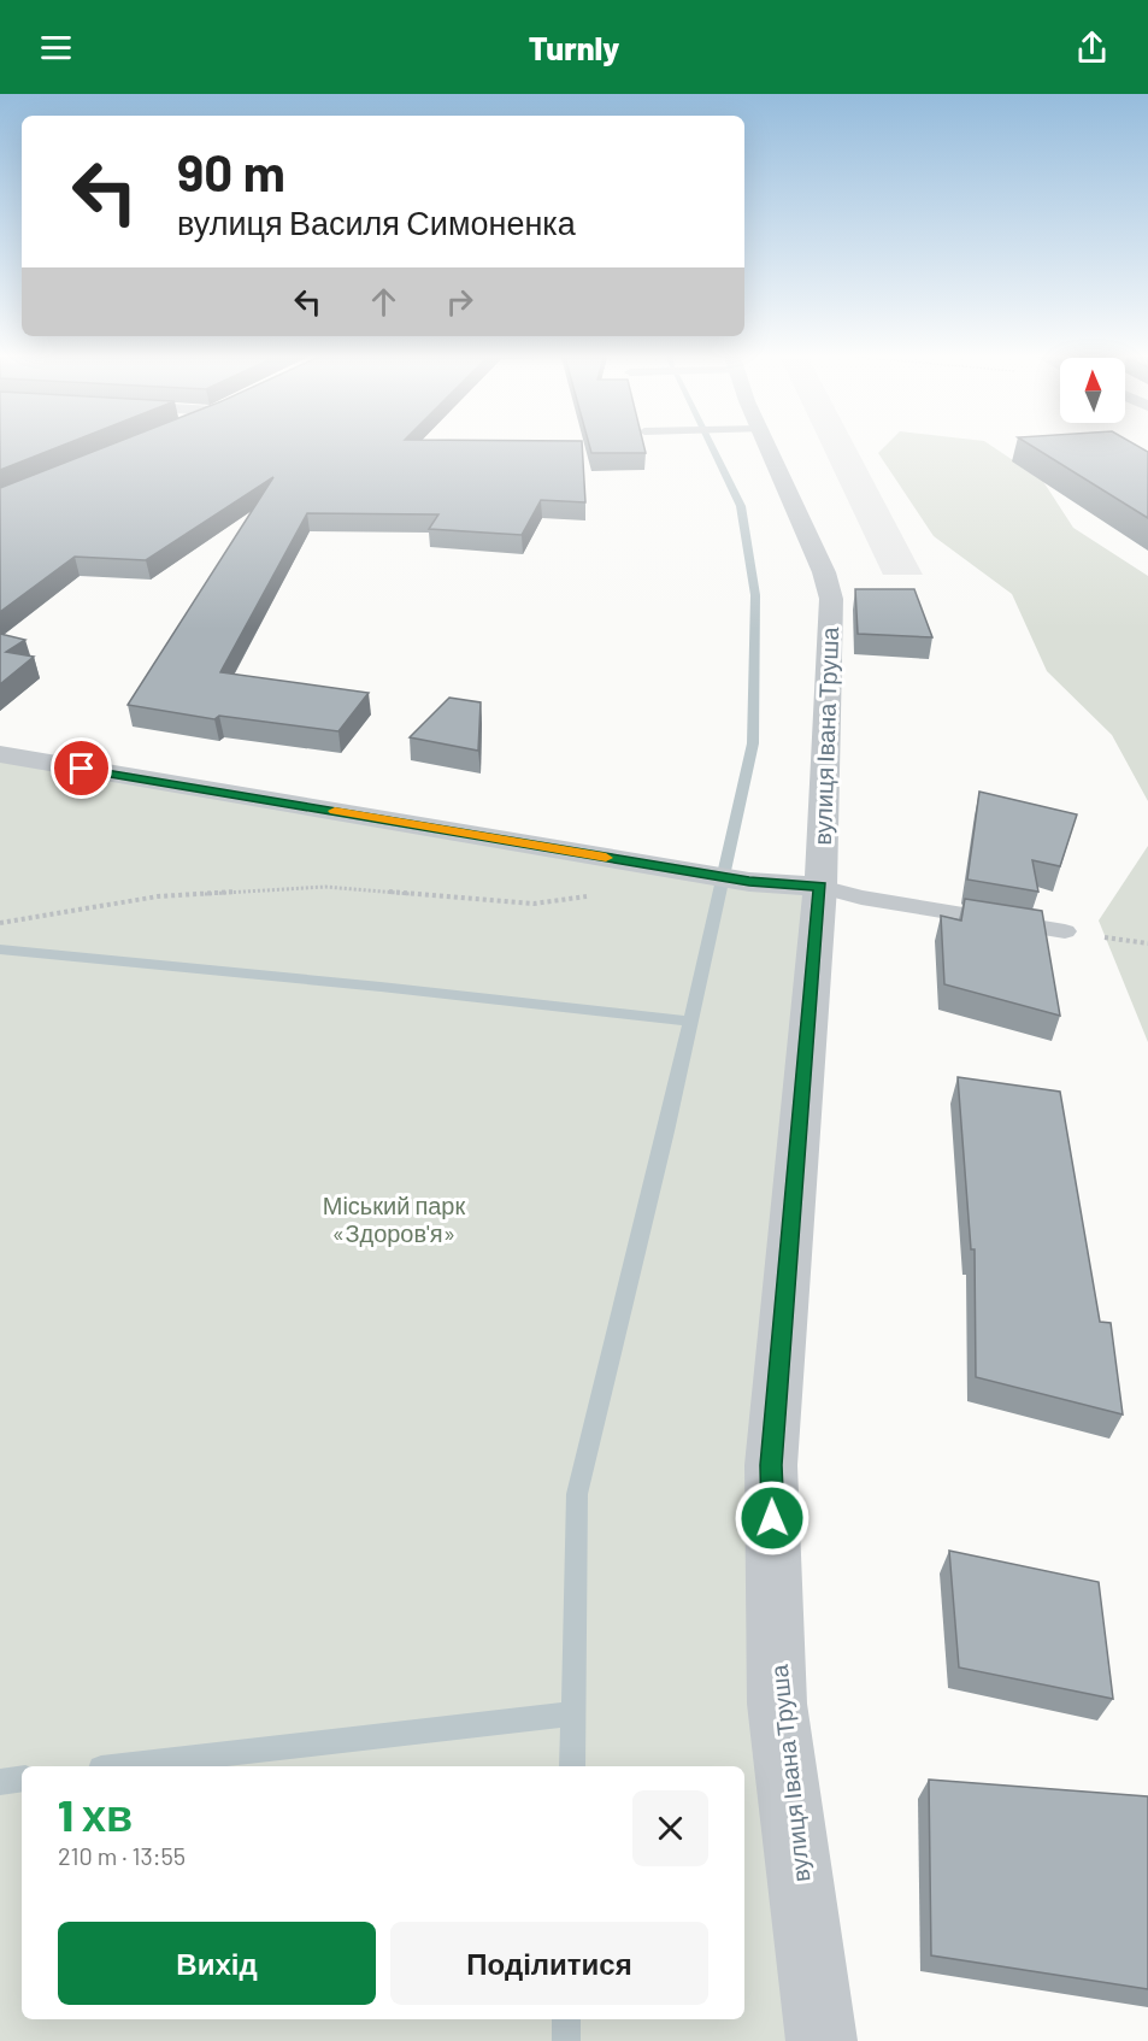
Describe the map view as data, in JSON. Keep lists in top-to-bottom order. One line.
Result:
{"streets":{"street":["вулиця Івана Труша"]},"parks":["Міський парк «Здоров'я»"],"north":"top","page":{"header":"Turnly","turn":["90 m","вулиця Василя Симоненка"],"heading":["1 хв","210 m · 13:55"],"buttons":["Вихід","Поділитися"]}}
